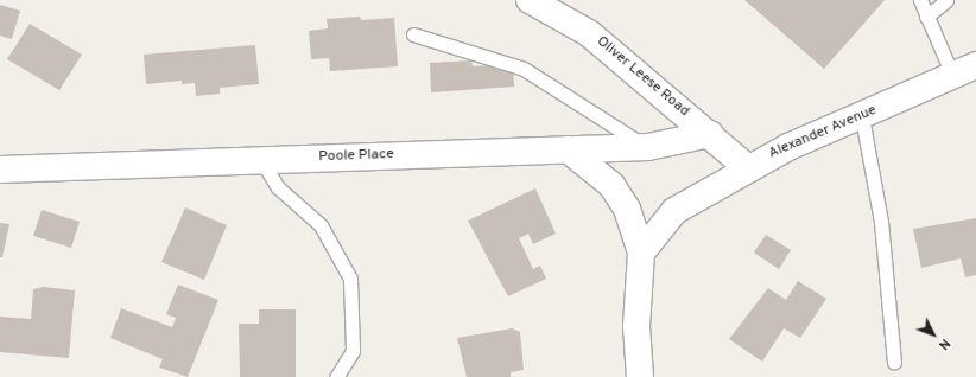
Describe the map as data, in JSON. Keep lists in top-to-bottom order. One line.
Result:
{"streets":{"street":["Oliver Leese Road","Alexander Avenue","Poole Place"]},"crossings":[["Oliver Leese Road","Alexander Avenue"],["Oliver Leese Road","Poole Place"]],"north":"bottom right"}
